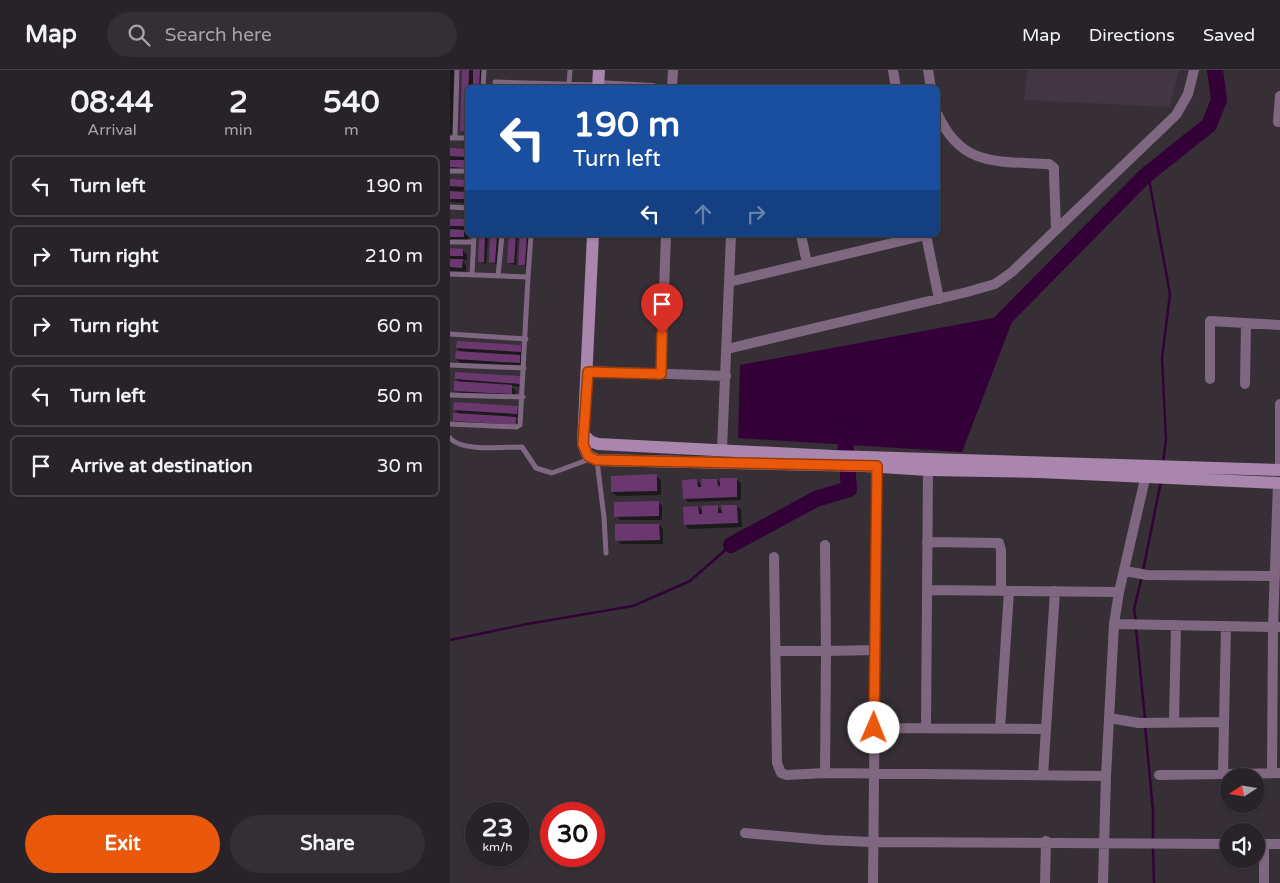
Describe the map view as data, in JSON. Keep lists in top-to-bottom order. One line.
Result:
{"north":"left","page":{"header":"Map","search":"Search here","nav":["Map","Directions","Saved"],"eta":["08:44","Arrival","2","min","540","m"],"turn":["190 m","Turn left"],"list":[{"name":"Turn left","value":"190 m"},{"name":"Turn right","value":"210 m"},{"name":"Turn right","value":"60 m"},{"name":"Turn left","value":"50 m"},{"name":"Arrive at destination","value":"30 m"}],"speed":"23 km/h","limit":"30","buttons":["Exit","Share"]}}
